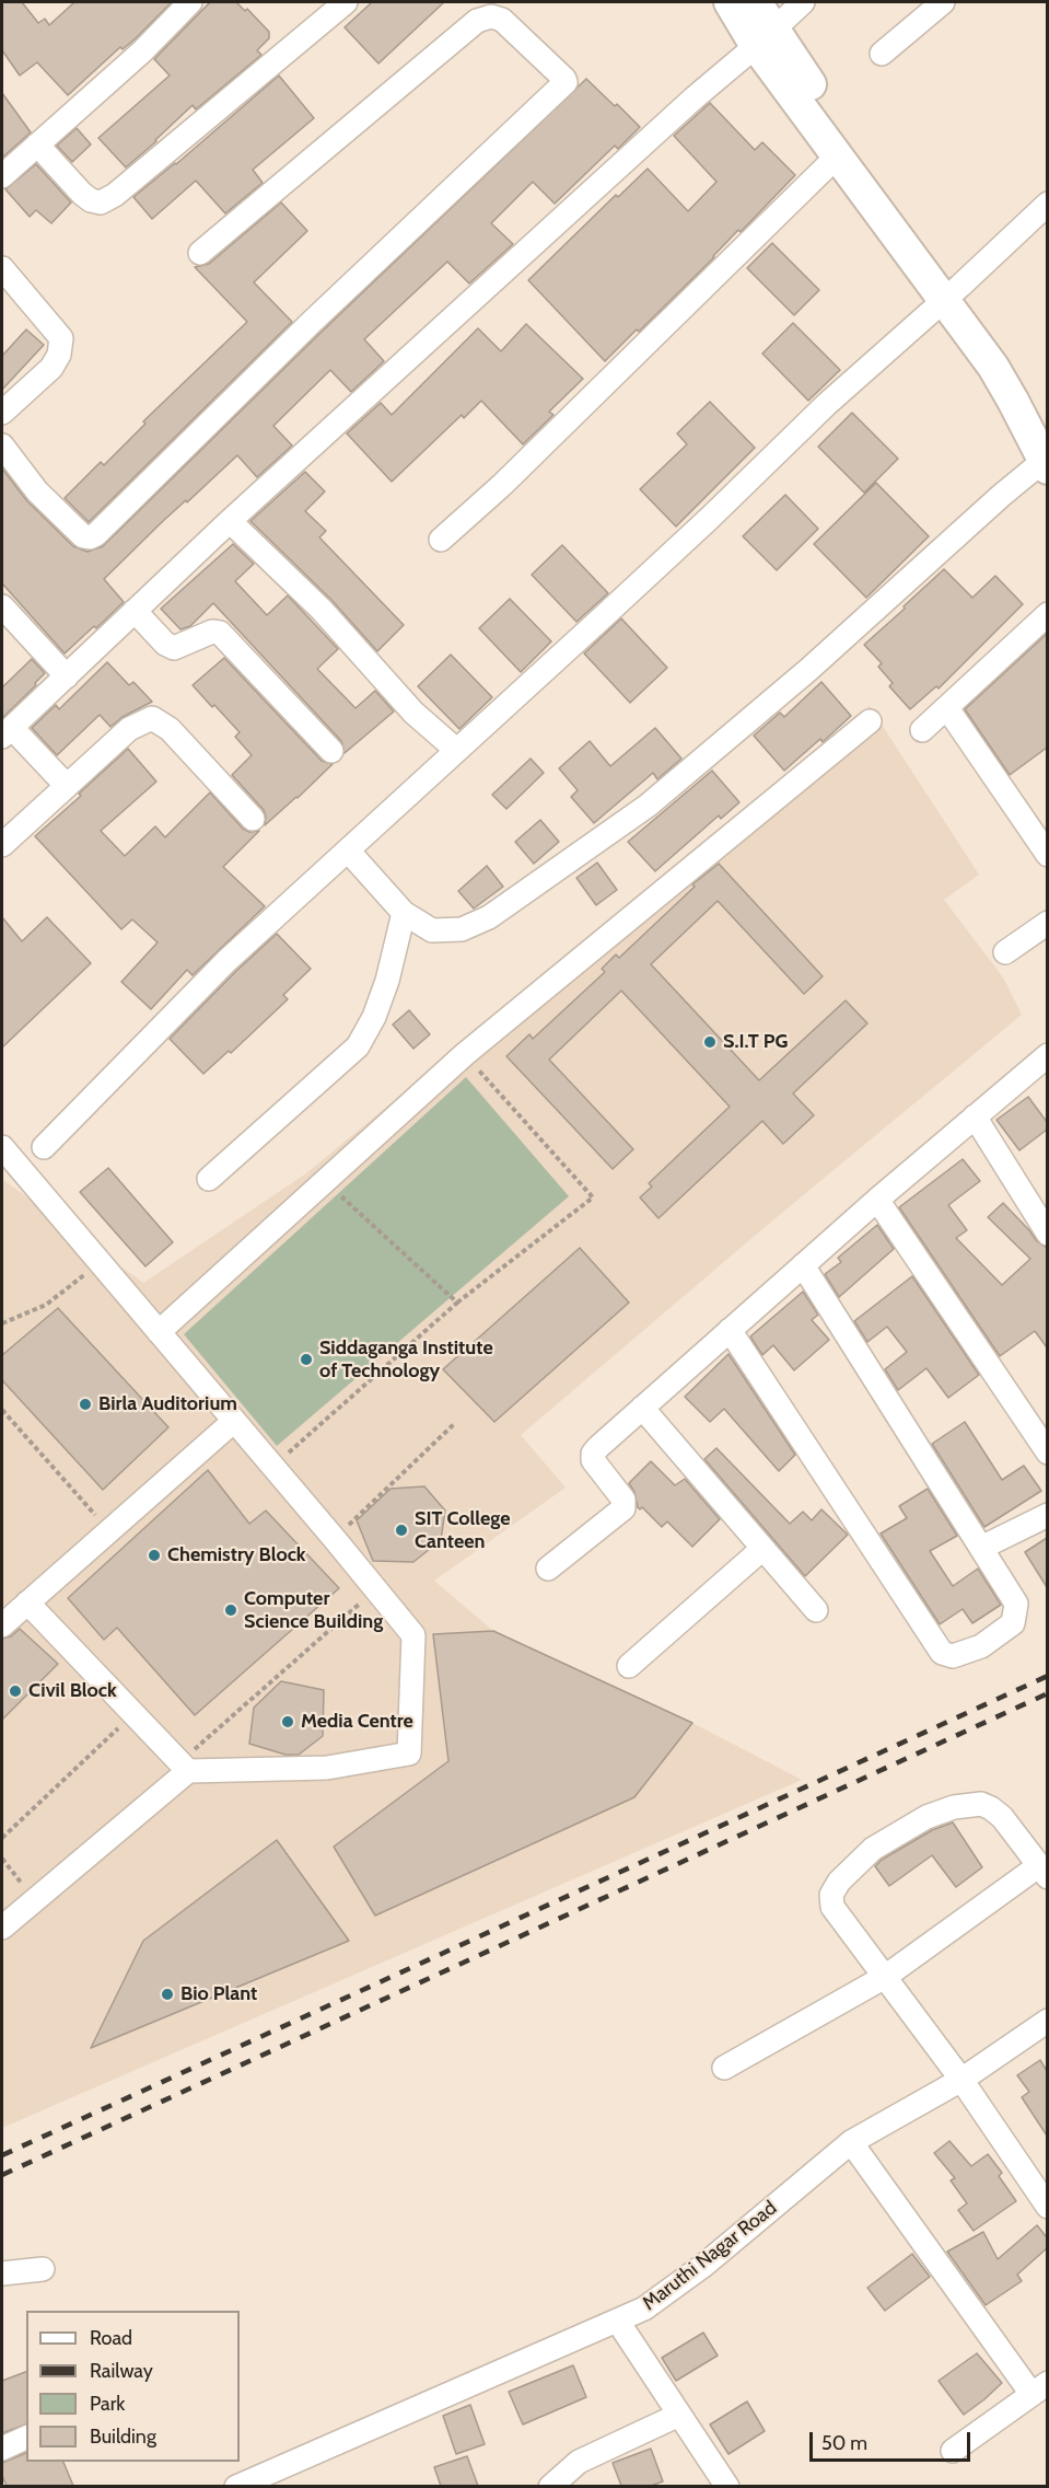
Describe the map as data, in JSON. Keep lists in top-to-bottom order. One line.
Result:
{"streets":{"street":["Maruthi Nagar Road"]},"places":["S.I.T PG","Siddaganga Institute of Technology","Birla Auditorium","SIT College Canteen","Chemistry Block","Computer Science Building","Civil Block","Media Centre","Bio Plant"],"legend":["Road","Railway","Park","Building"],"scale_bar":"50 m"}
